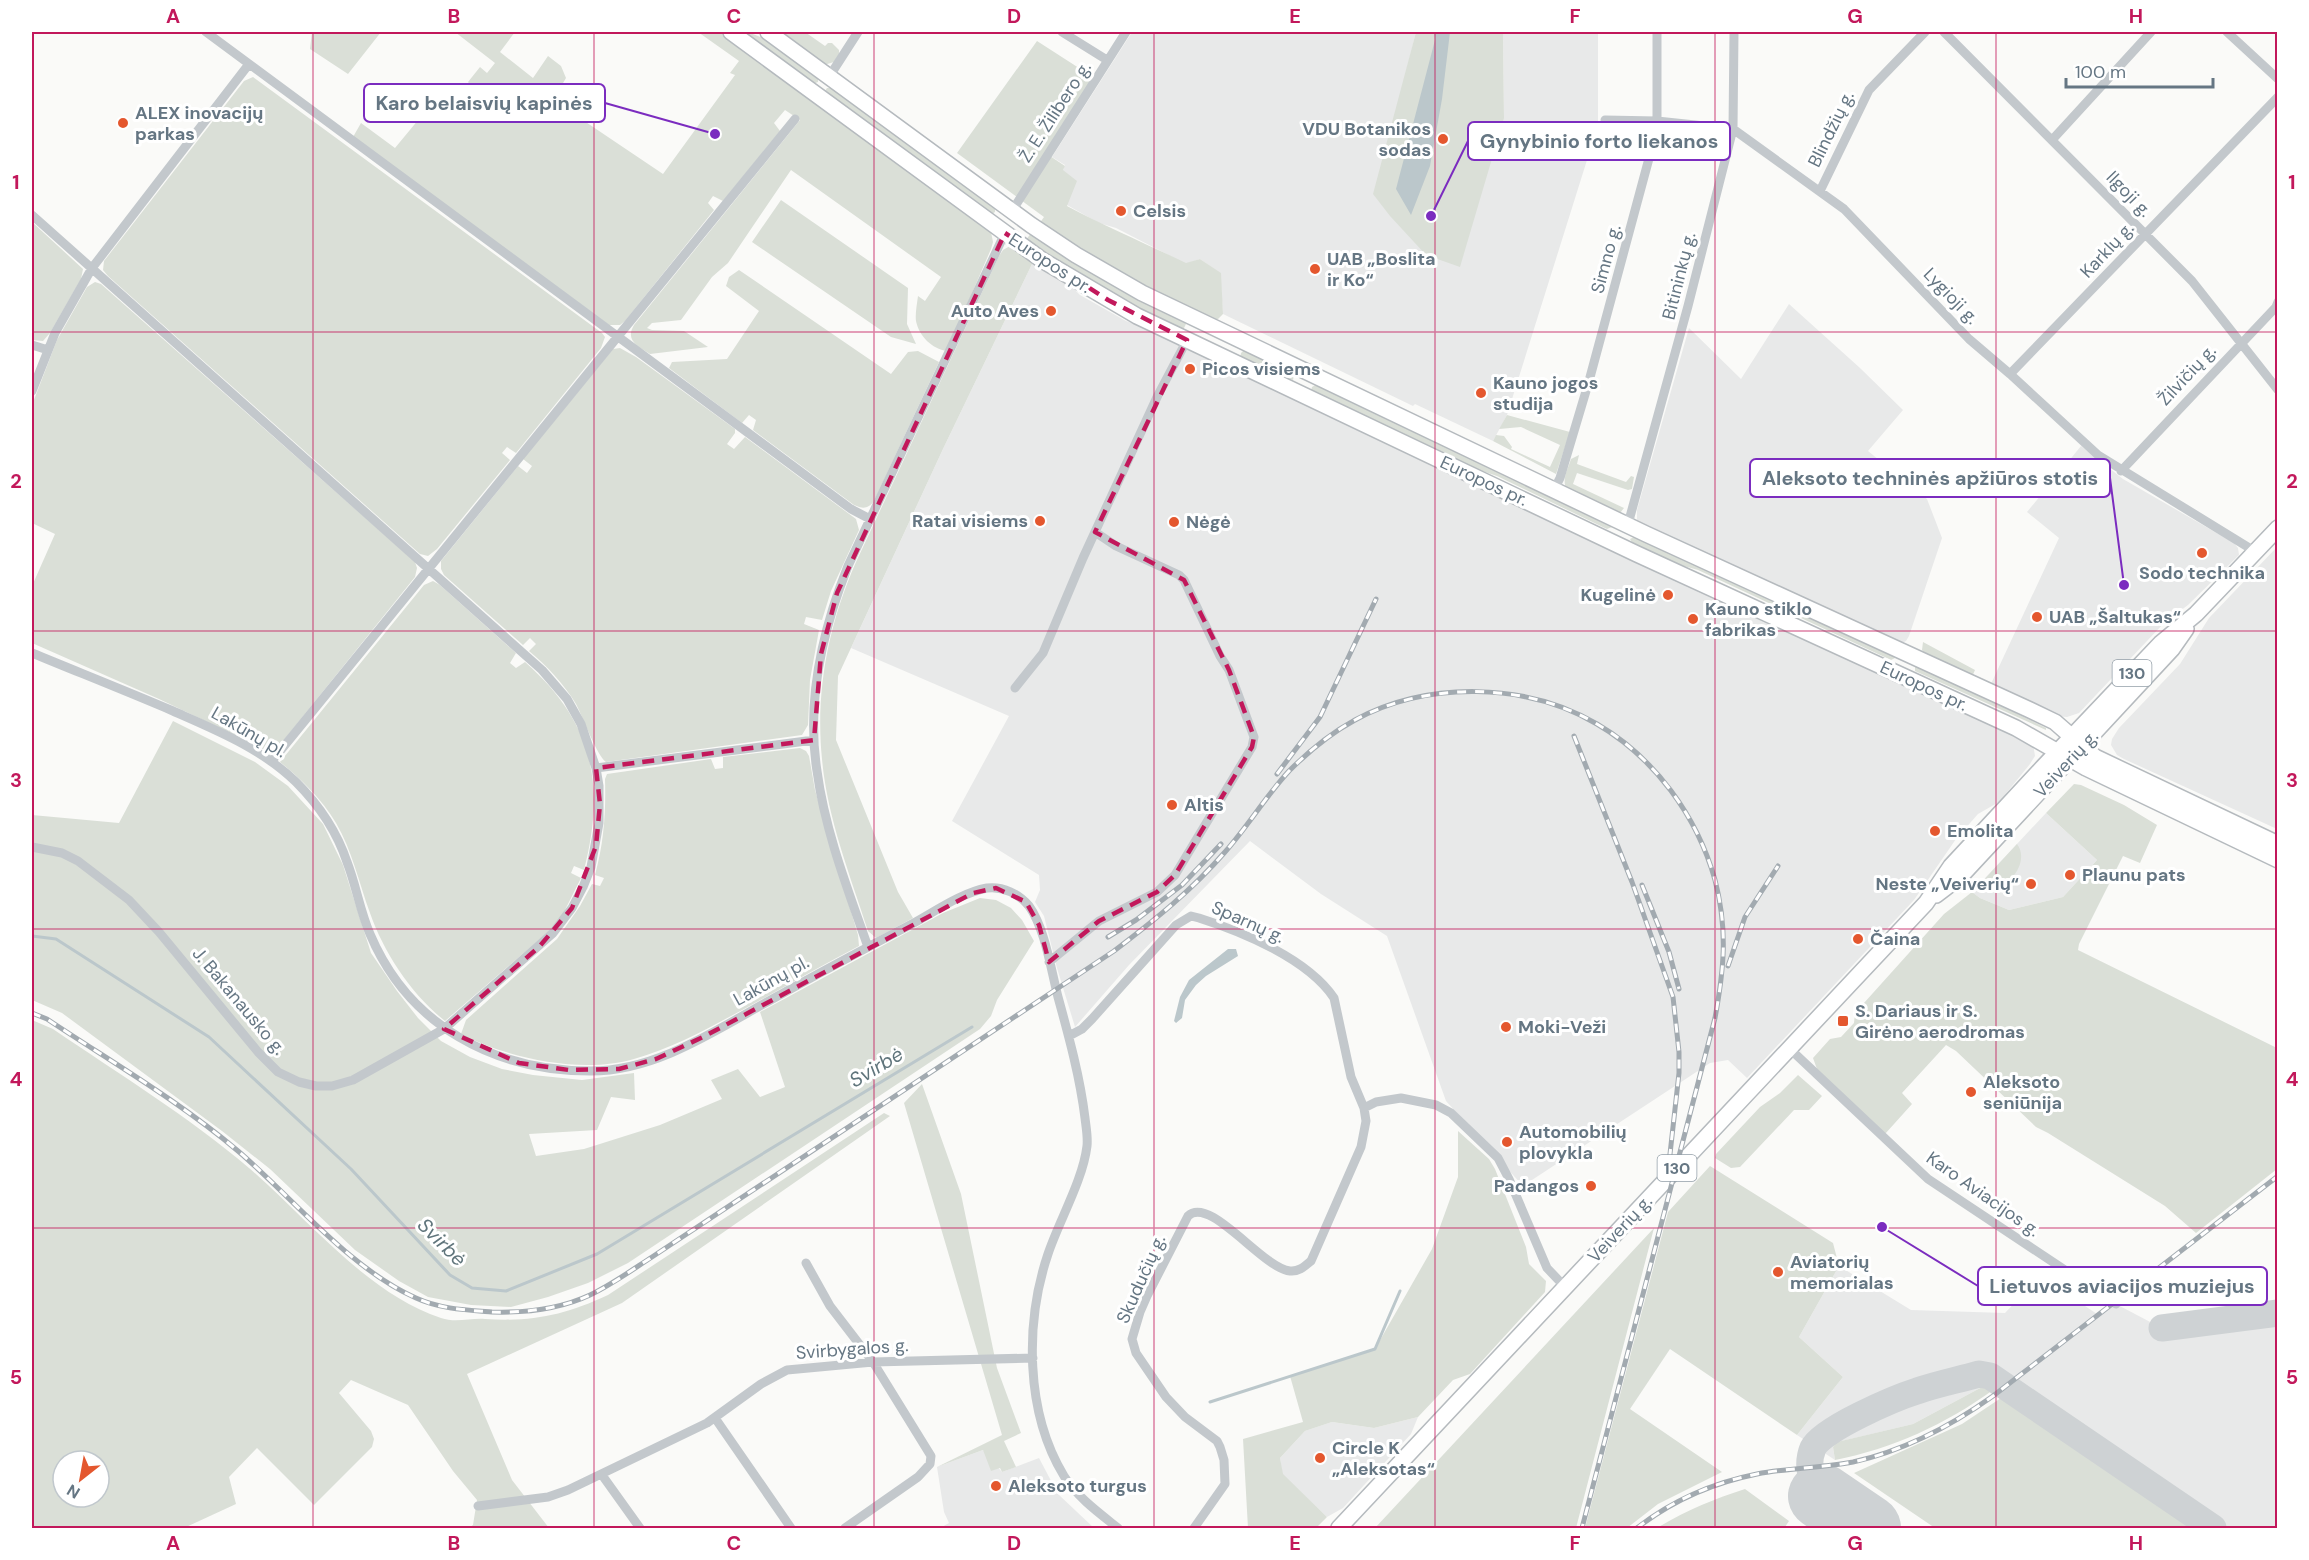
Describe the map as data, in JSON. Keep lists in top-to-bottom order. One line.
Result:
{"streets":{"main road":["Europos pr.","130","Veiverių g."],"street":["Ž. E. Žilibero g.","Blindžių g.","Ilgoji g.","Karklų g.","Simno g.","Bitininkų g.","Lygioji g.","Žilvičių g.","Lakūnų pl.","Sparnų g.","J. Bakanausko g.","Karo Aviacijos g.","Skudučių g.","Svirbygalos g."]},"crossings":[["Ž. E. Žilibero g.","Europos pr."],["Blindžių g.","Lygioji g."],["Ilgoji g.","Karklų g."],["Ilgoji g.","Žilvičių g."],["Karklų g.","Lygioji g."],["Simno g.","Europos pr."],["Simno g.","Lygioji g."],["Europos pr.","Bitininkų g."],["Europos pr.","Veiverių g."],["Bitininkų g.","Lygioji g."],["Lygioji g.","Žilvičių g."],["Lygioji g.","Veiverių g."],["Lakūnų pl.","Sparnų g."],["Lakūnų pl.","J. Bakanausko g."],["Lakūnų pl.","Svirbygalos g."],["Veiverių g.","Karo Aviacijos g."],["Sparnų g.","Skudučių g."]],"water":["Svirbė"],"places":{"other":["ALEX inovacijų parkas","Karo belaisvių kapinės","VDU Botanikos sodas","Celsis","Gynybinio forto liekanos","UAB „Boslita ir Ko“","Auto Aves","Picos visiems","Kauno jogos studija","Ratai visiems","Nėgė","Sodo technika","Aleksoto techninės apžiūros stotis","Kugelinė","UAB „Šaltukas“","Kauno stiklo fabrikas","Altis","Emolita","Plaunu pats","Neste „Veiverių“","Čaina","Moki-Veži","Aleksoto seniūnija","Automobilių plovykla","Padangos","Lietuvos aviacijos muziejus","Aviatorių memorialas","Circle K „Aleksotas“","Aleksoto turgus"],"transit":["S. Dariaus ir S. Girėno aerodromas"]},"scale_bar":"100 m","north":"bottom left","grid":{"columns":["A","B","C","D","E","F","G","H"],"rows":["1","2","3","4","5"]}}
